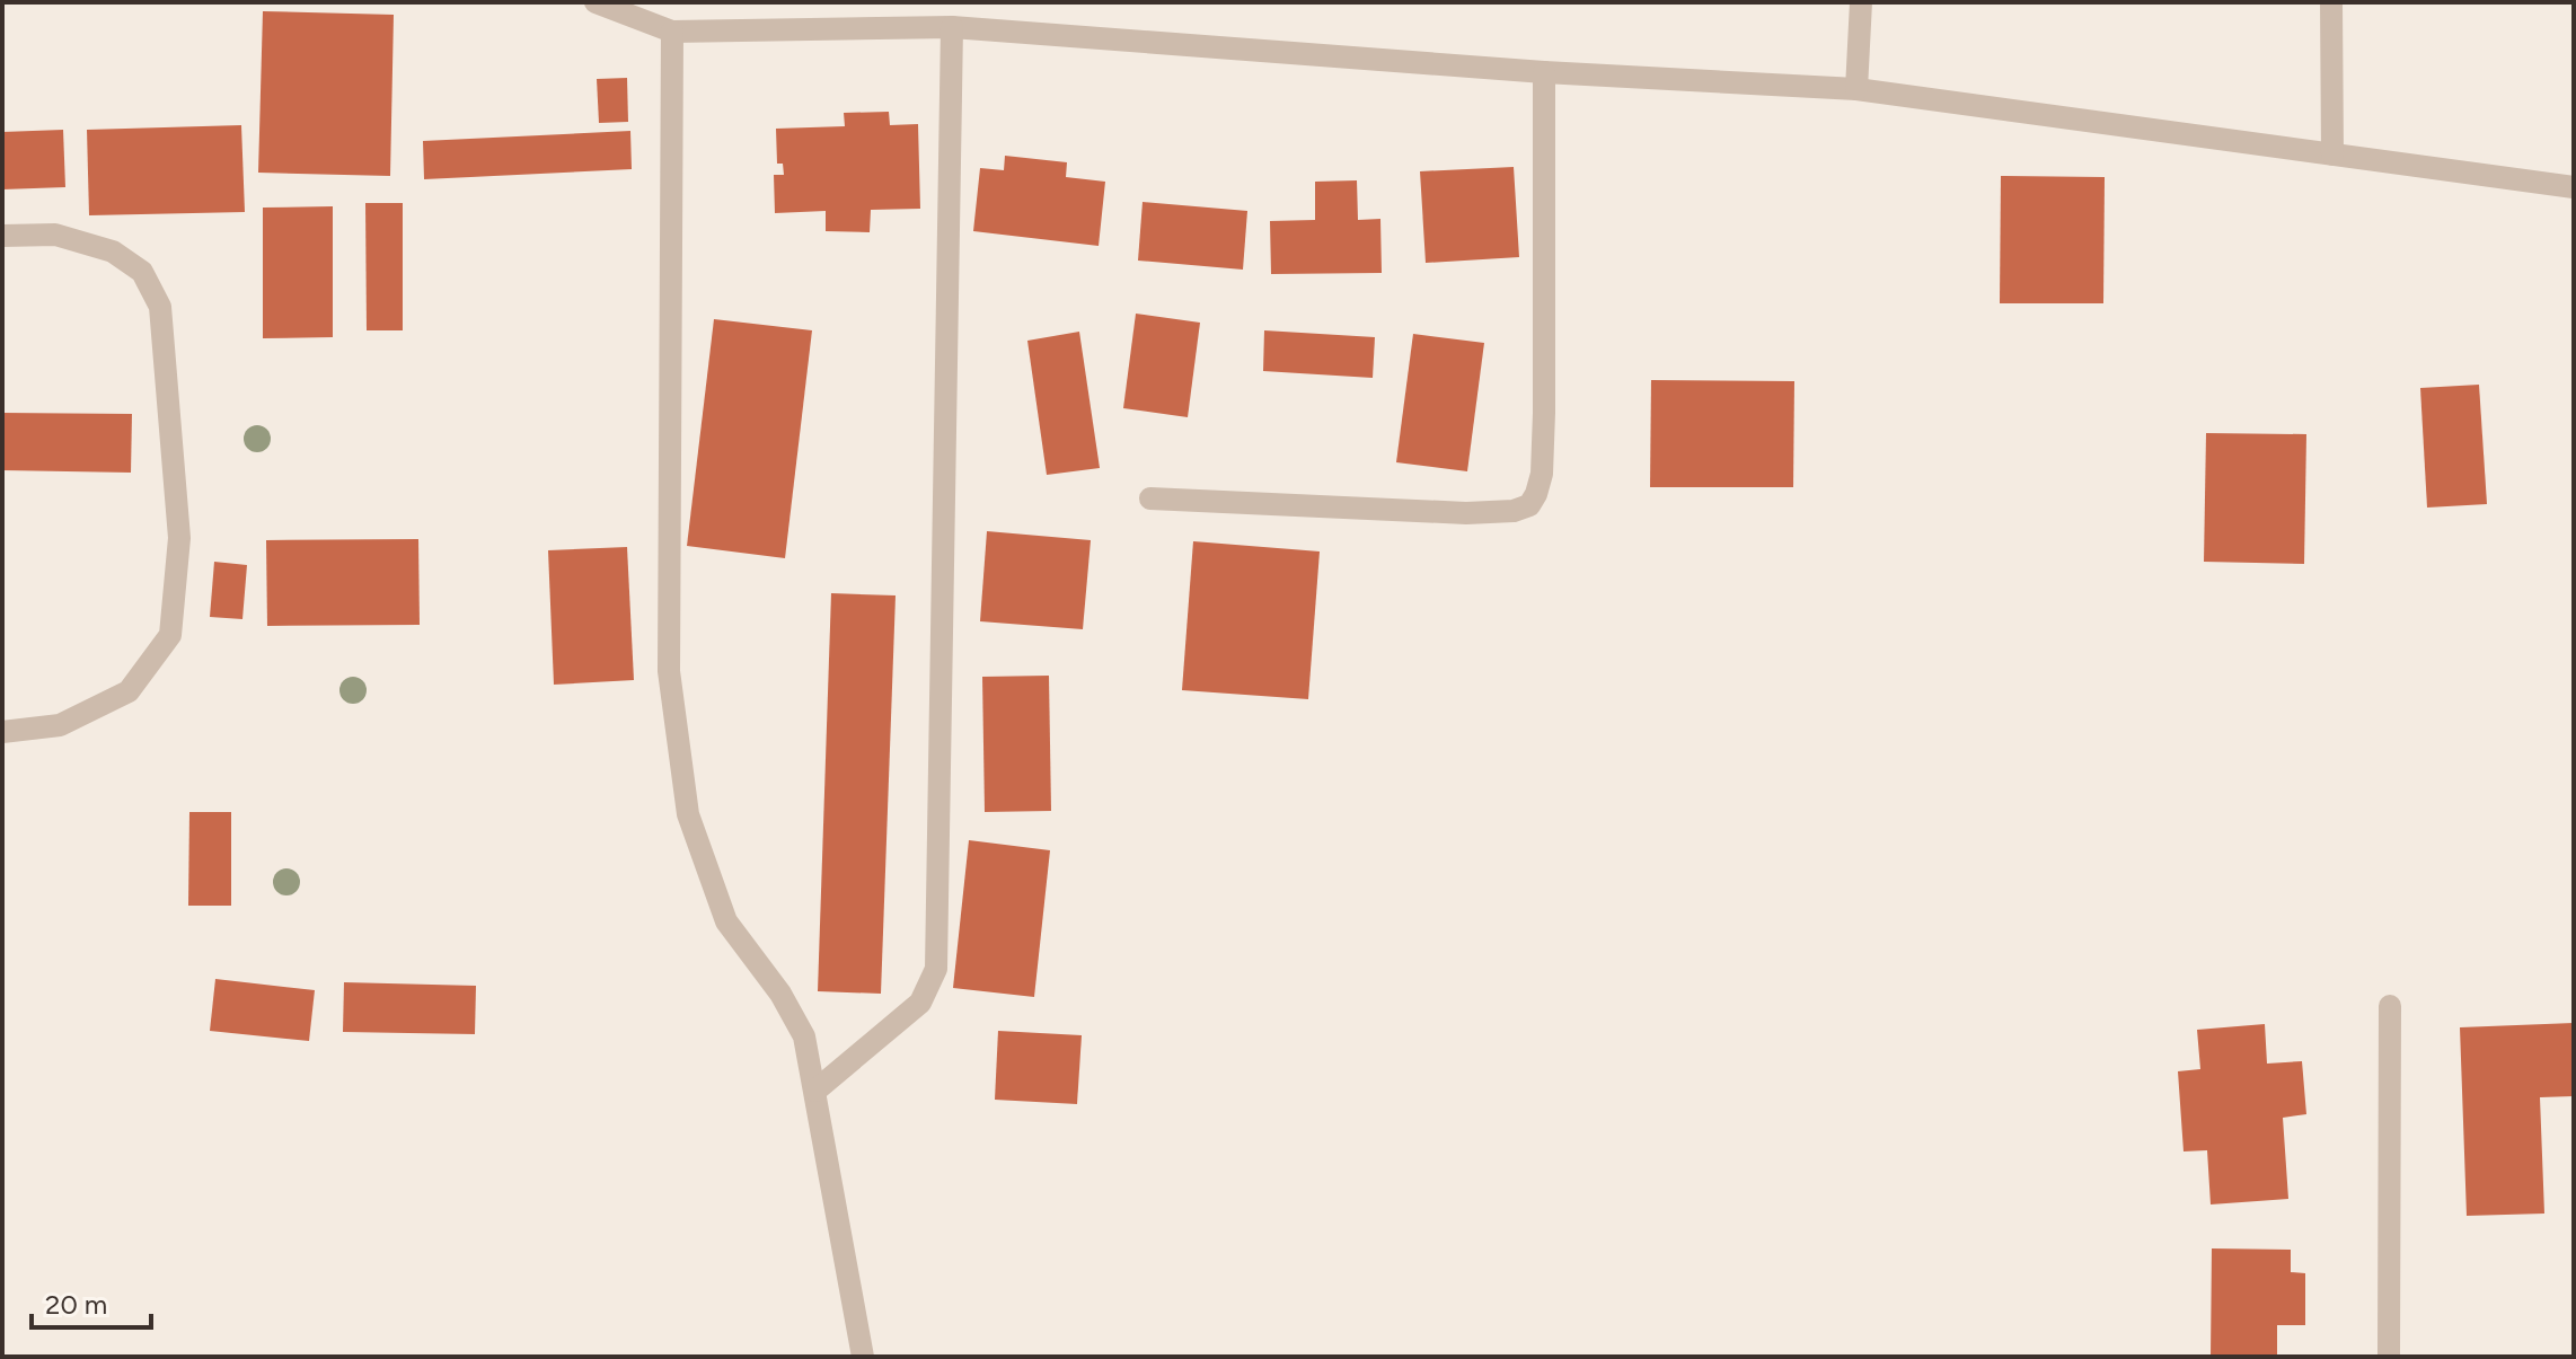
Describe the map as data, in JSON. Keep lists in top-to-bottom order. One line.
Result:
{"scale_bar":"20 m"}
